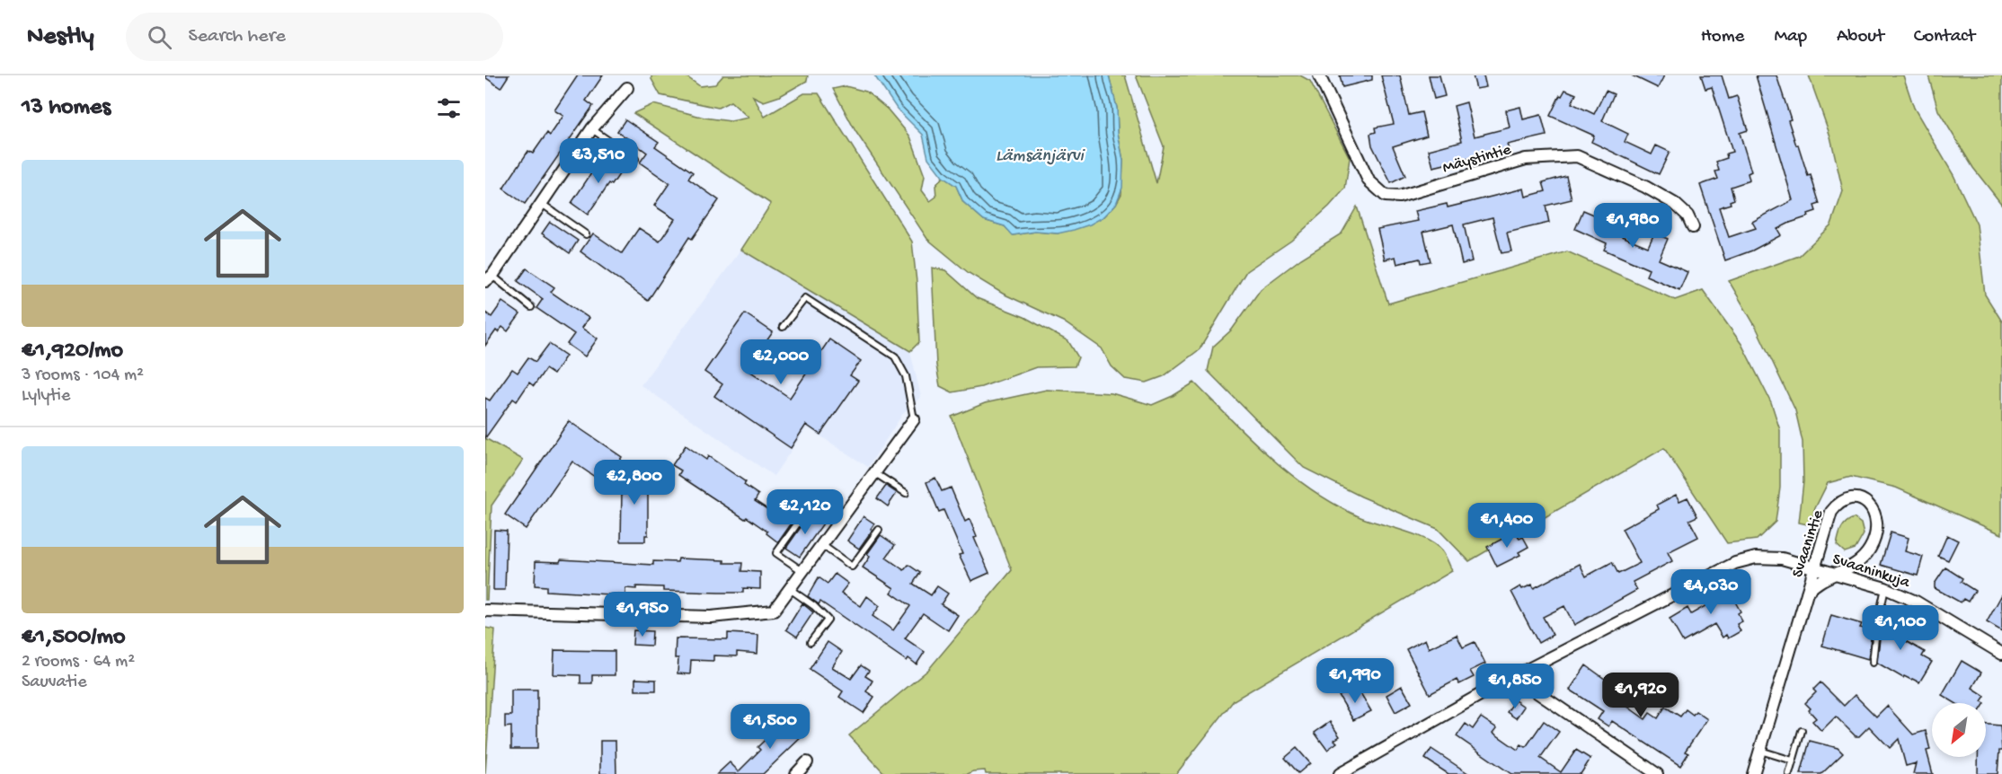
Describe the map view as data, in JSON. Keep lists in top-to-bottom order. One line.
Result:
{"streets":{"street":["Mäystintie","Svaanintie","Svaaninkuja"]},"crossings":[["Svaanintie","Svaaninkuja"]],"water":["Lämsänjärvi"],"north":"bottom left","page":{"header":"Nestly","search":"Search here","nav":["Home","Map","About","Contact"],"heading":"13 homes","price":["€3,510","€1,980","€2,000","€2,800","€2,120","€1,400","€4,030","€1,950","€1,100","€1,990","€1,850","€1,920","€1,500"],"list":[{"name":"€1,920/mo","note":"3 rooms · 104 m² · Lylytie"},{"name":"€1,500/mo","note":"2 rooms · 64 m² · Sauvatie"}]}}
